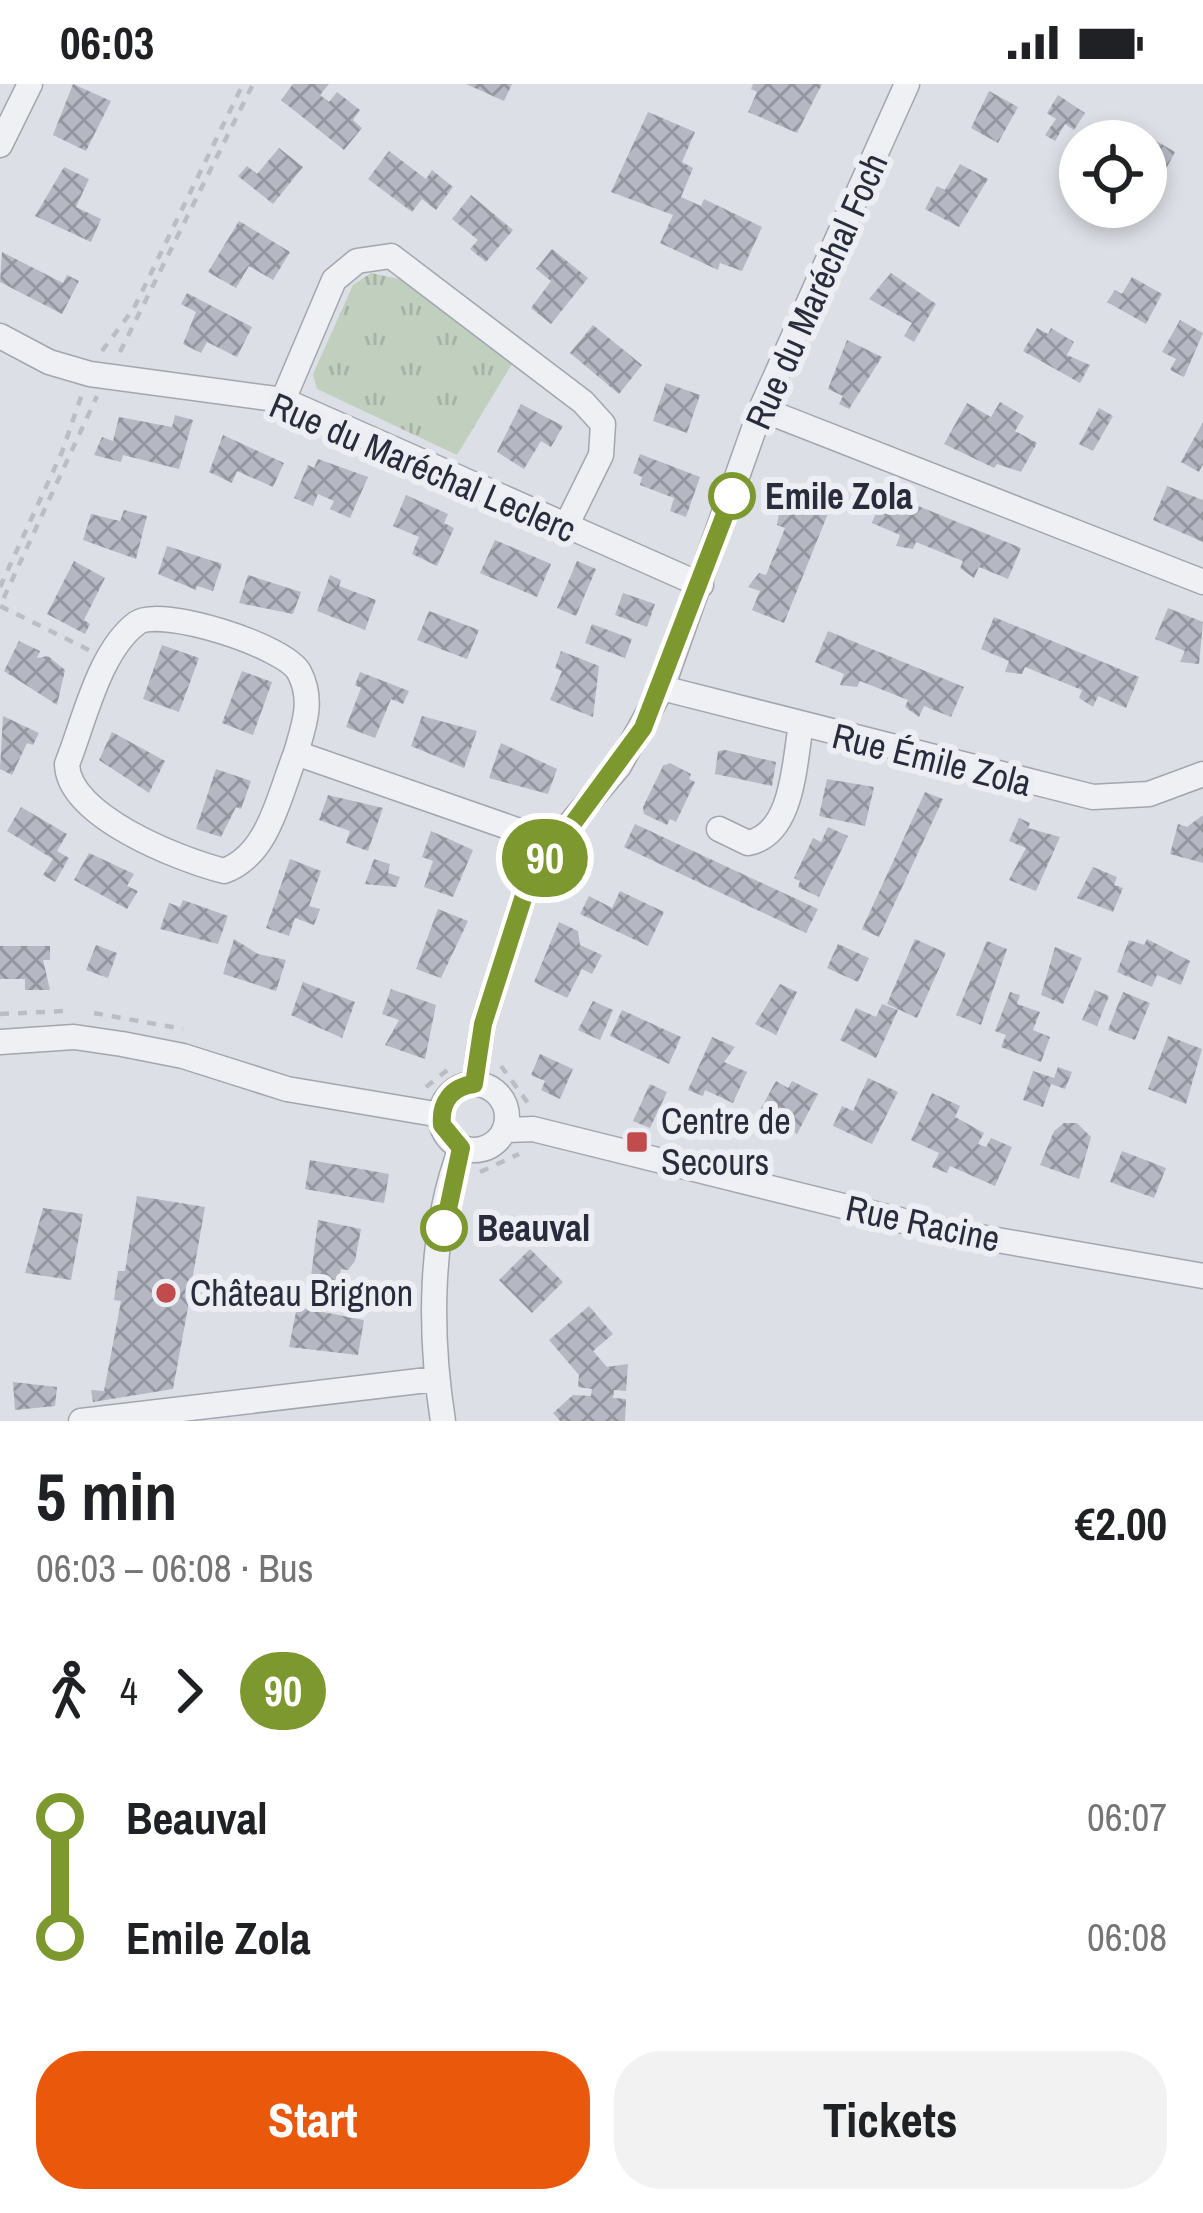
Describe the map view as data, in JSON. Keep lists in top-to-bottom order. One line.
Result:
{"streets":{"street":["Rue du Maréchal Foch","Rue du Maréchal Leclerc","Rue Émile Zola","Rue Racine"]},"crossings":[["Rue du Maréchal Foch","Rue du Maréchal Leclerc"],["Rue du Maréchal Foch","Rue Émile Zola"],["Rue du Maréchal Foch","Rue Racine"]],"places":{"other":["Emile Zola","Beauval","Château Brignon"],"transit":["Centre de Secours"]},"lines":["bus line 90"],"page":{"status":"06:03","on_map":"90","heading":["5 min","06:03 – 06:08 · Bus","€2.00"],"legs":["4","90"],"list":[{"name":"Beauval","value":"06:07"},{"name":"Emile Zola","value":"06:08"}],"buttons":["Start","Tickets"]}}
